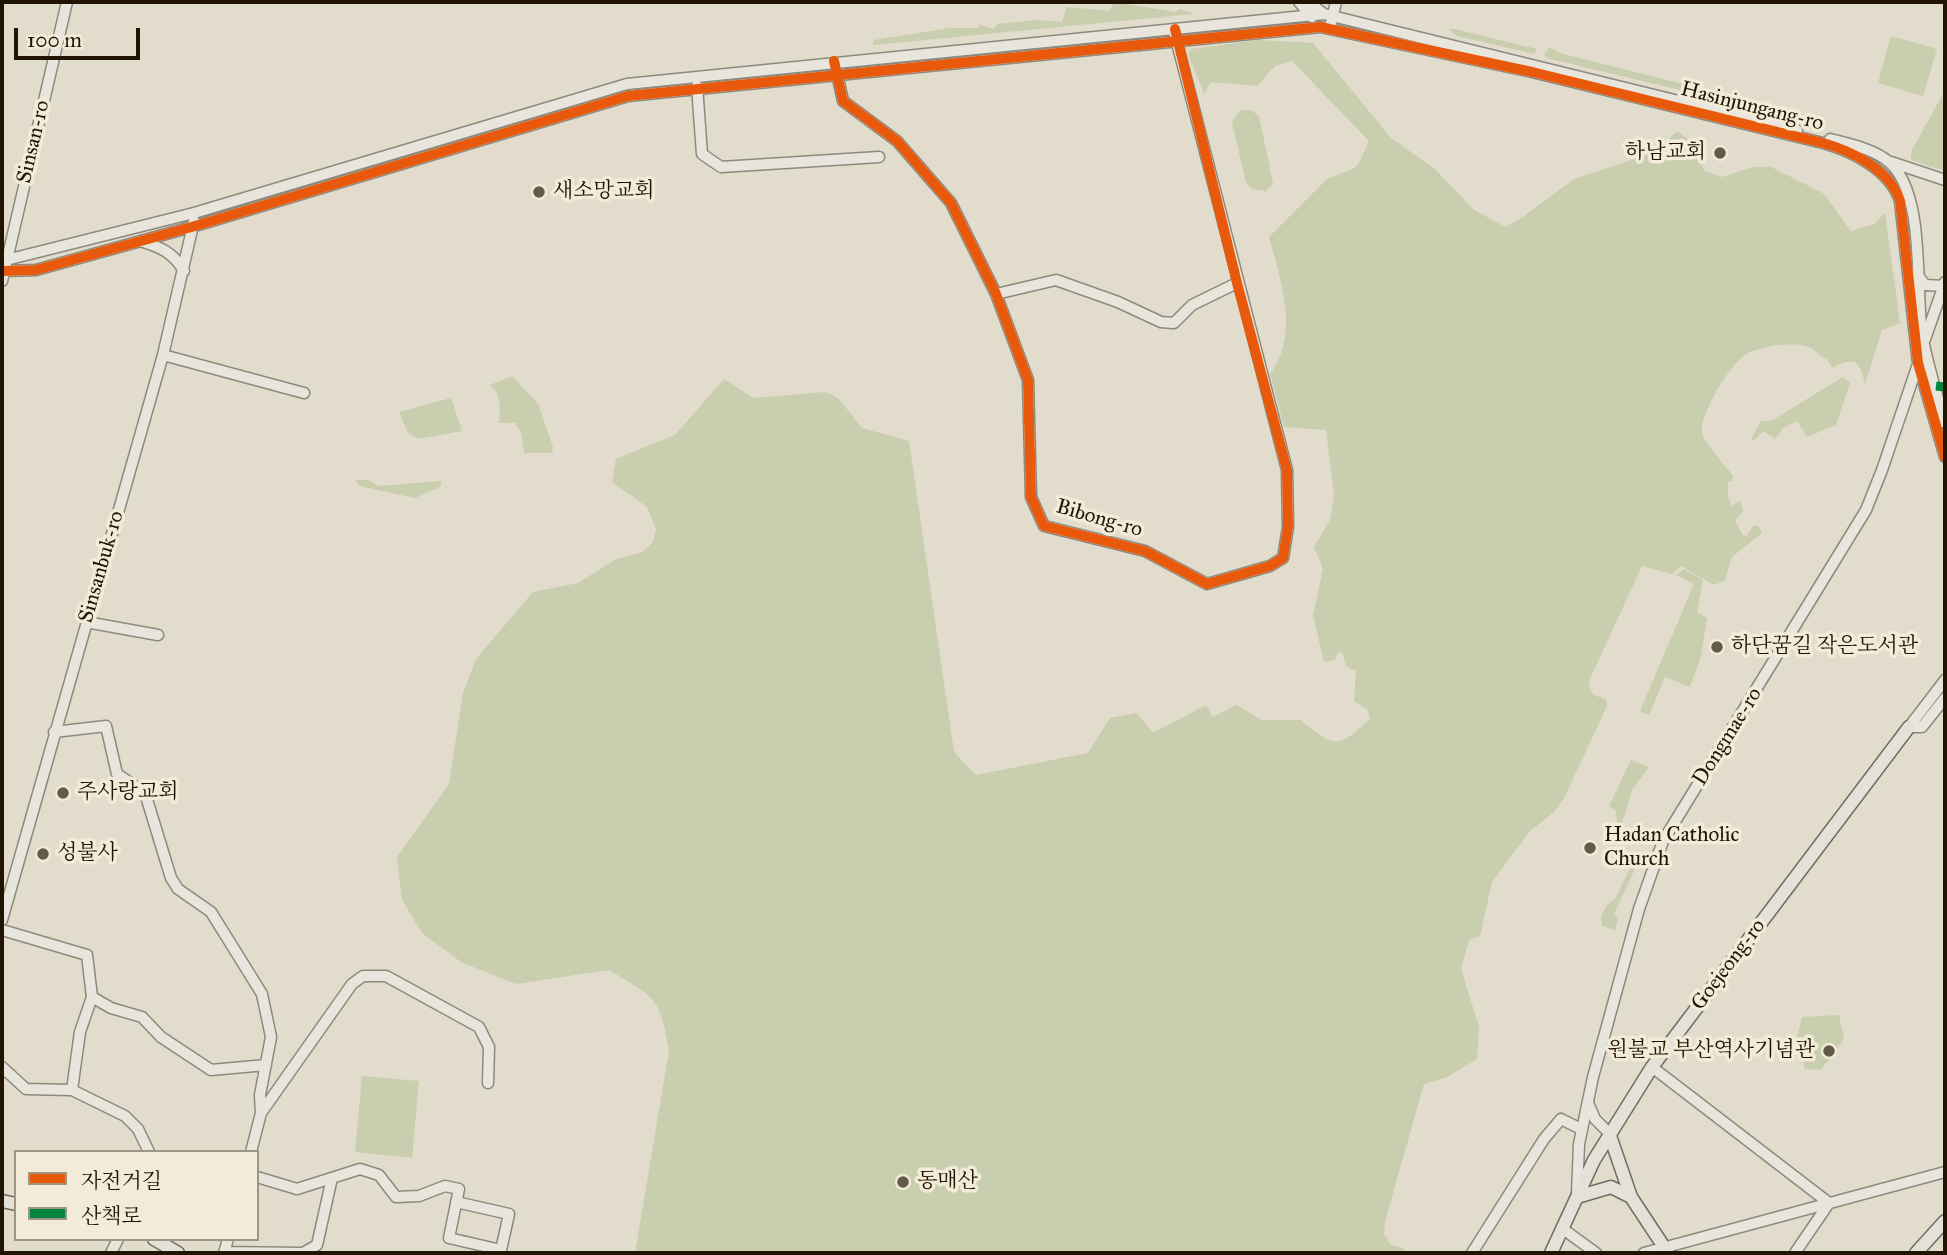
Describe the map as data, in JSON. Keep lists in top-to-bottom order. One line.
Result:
{"streets":{"main road":["Goejeong-ro"],"street":["Hasinjungang-ro","Sinsan-ro","Bibong-ro","Sinsanbuk-ro","Dongmae-ro"]},"crossings":[["Hasinjungang-ro","Sinsan-ro"],["Hasinjungang-ro","Bibong-ro"],["Hasinjungang-ro","Sinsanbuk-ro"],["Hasinjungang-ro","Dongmae-ro"],["Dongmae-ro","Goejeong-ro"]],"places":["하남교회","새소망교회","하단꿈길 작은도서관","주사랑교회","Hadan Catholic Church","성불사","원불교 부산역사기념관","동매산"],"legend":["자전거길","산책로"],"scale_bar":"100 m"}
